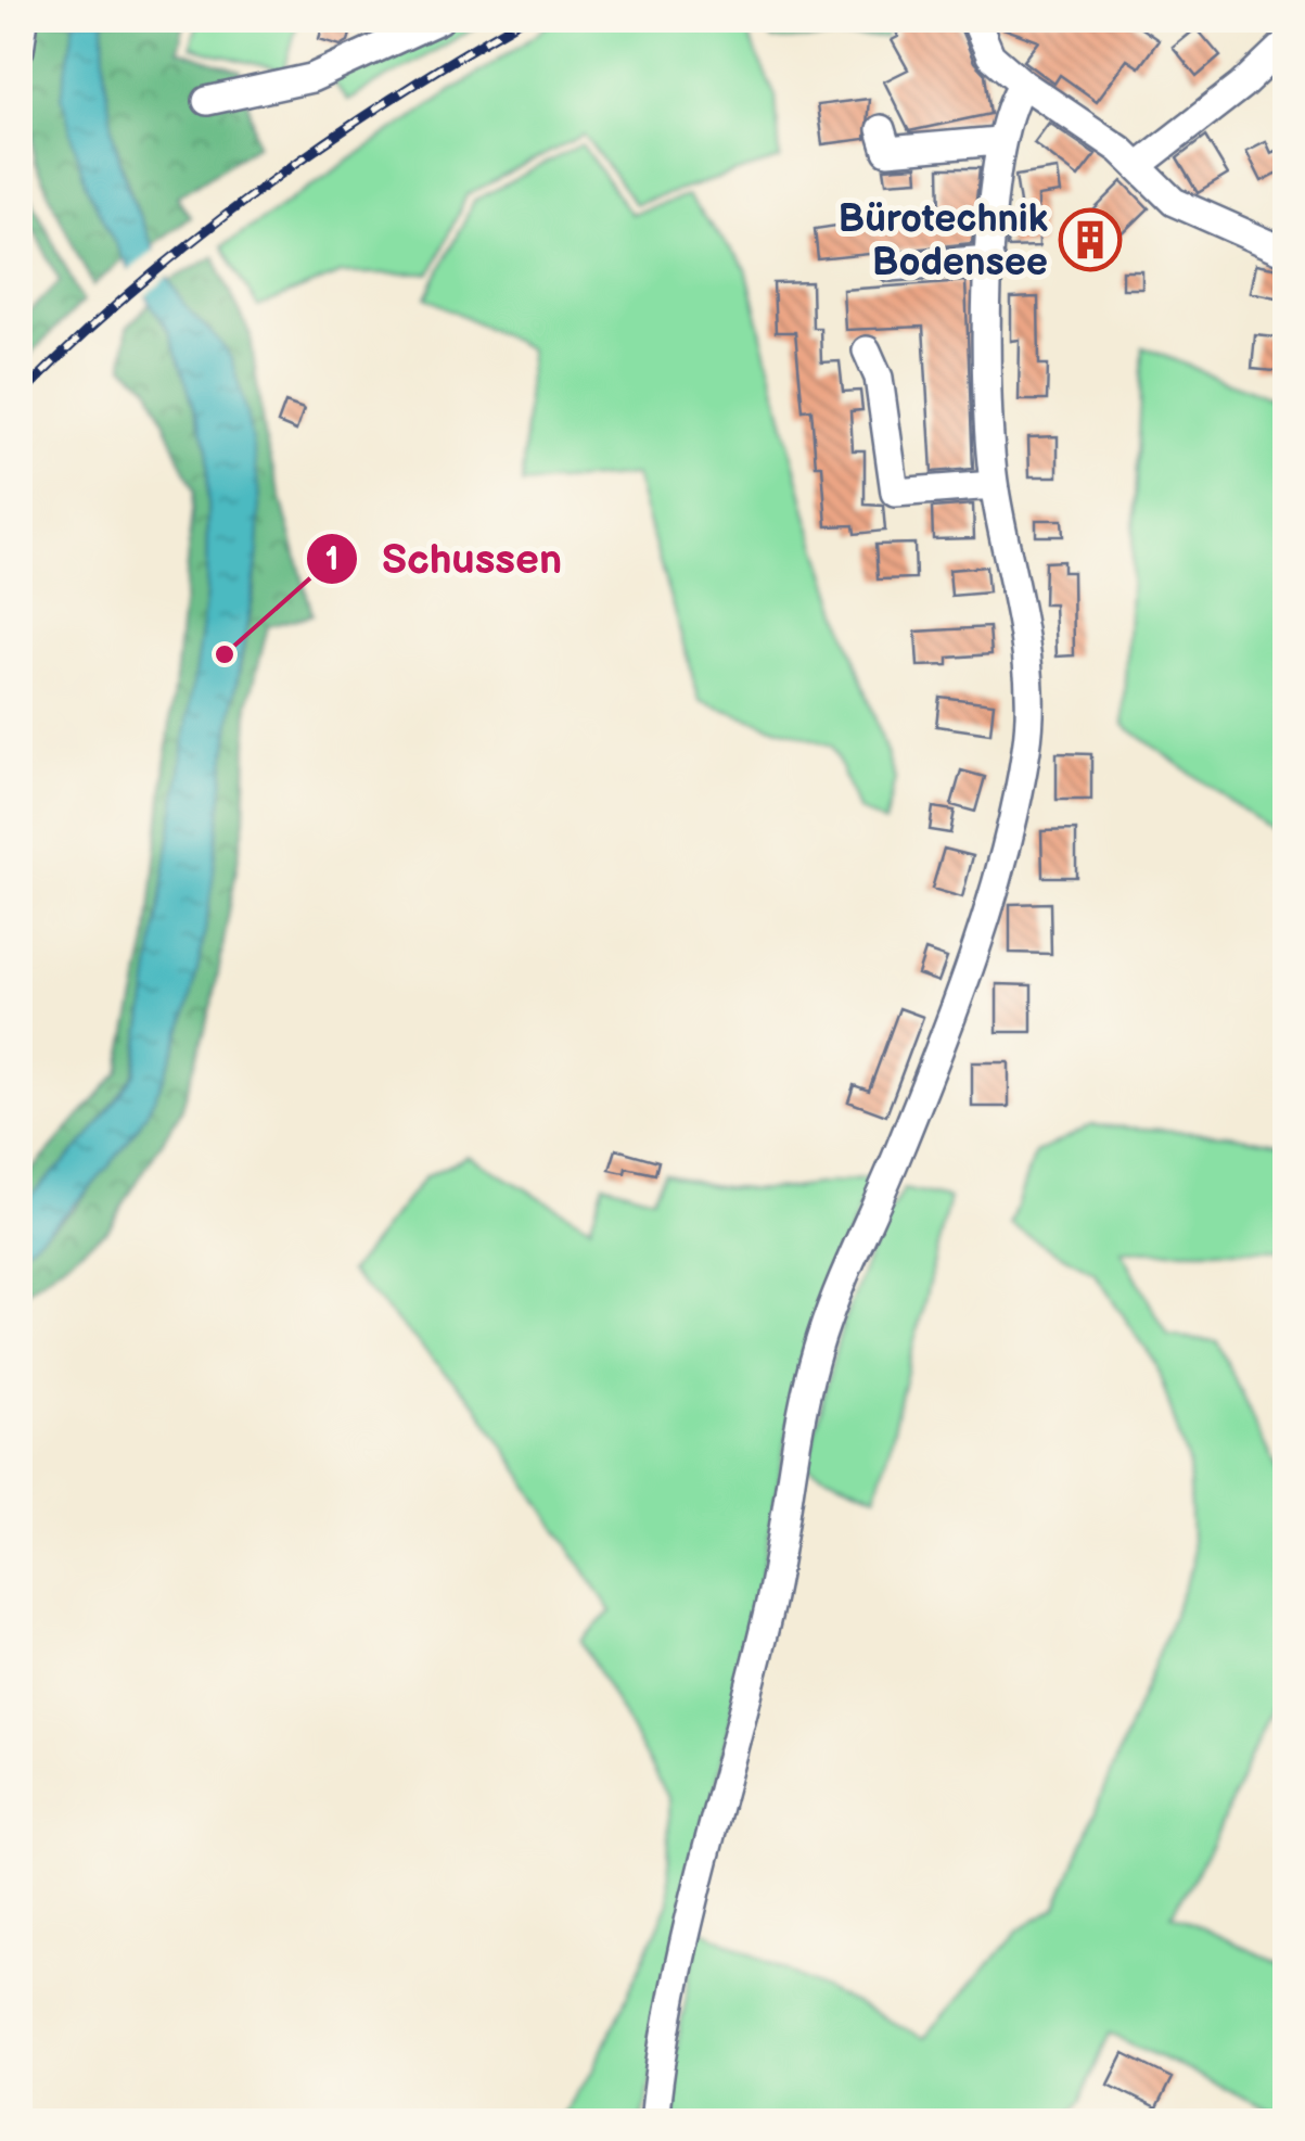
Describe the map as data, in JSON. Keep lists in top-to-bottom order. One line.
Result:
{"places":{"building":["Bürotechnik Bodensee"],"other":["Schussen"]}}
